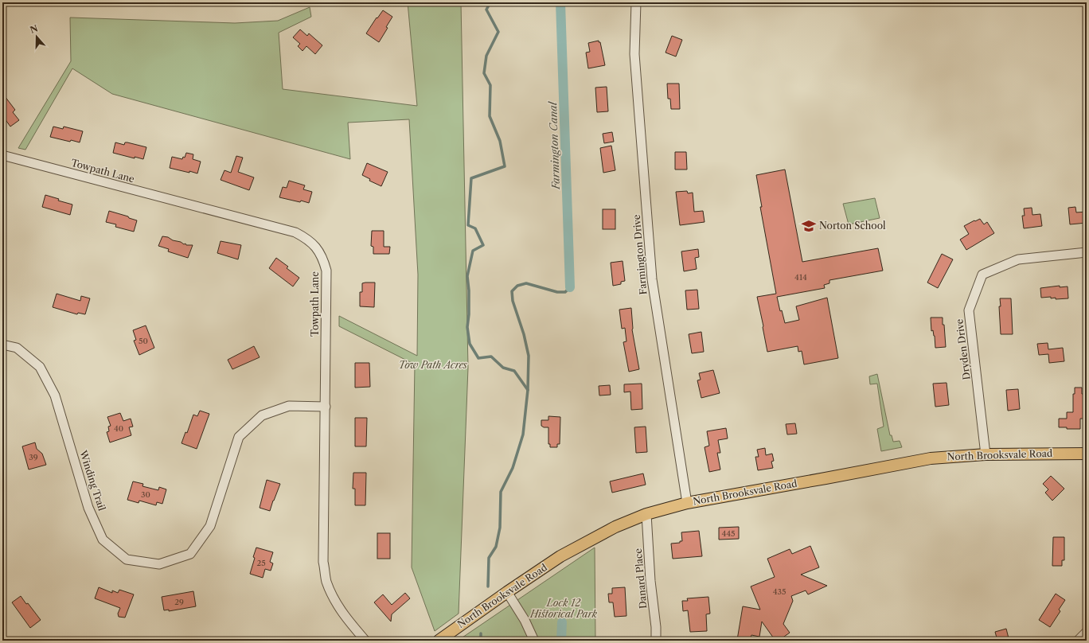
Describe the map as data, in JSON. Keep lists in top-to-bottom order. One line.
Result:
{"streets":{"main road":["North Brooksvale Road"],"street":["Towpath Lane","Farmington Drive","Dryden Drive","Winding Trail","Danard Place"]},"crossings":[["Towpath Lane","Winding Trail"],["Farmington Drive","North Brooksvale Road"],["Dryden Drive","North Brooksvale Road"],["North Brooksvale Road","Danard Place"]],"water":["Farmington Canal"],"parks":["Tow Path Acres","Lock 12 Historical Park"],"places":{"school or university":["Norton School"]},"house_numbers":["414","50","40","39","30","445","25","435","29"],"north":"top"}
